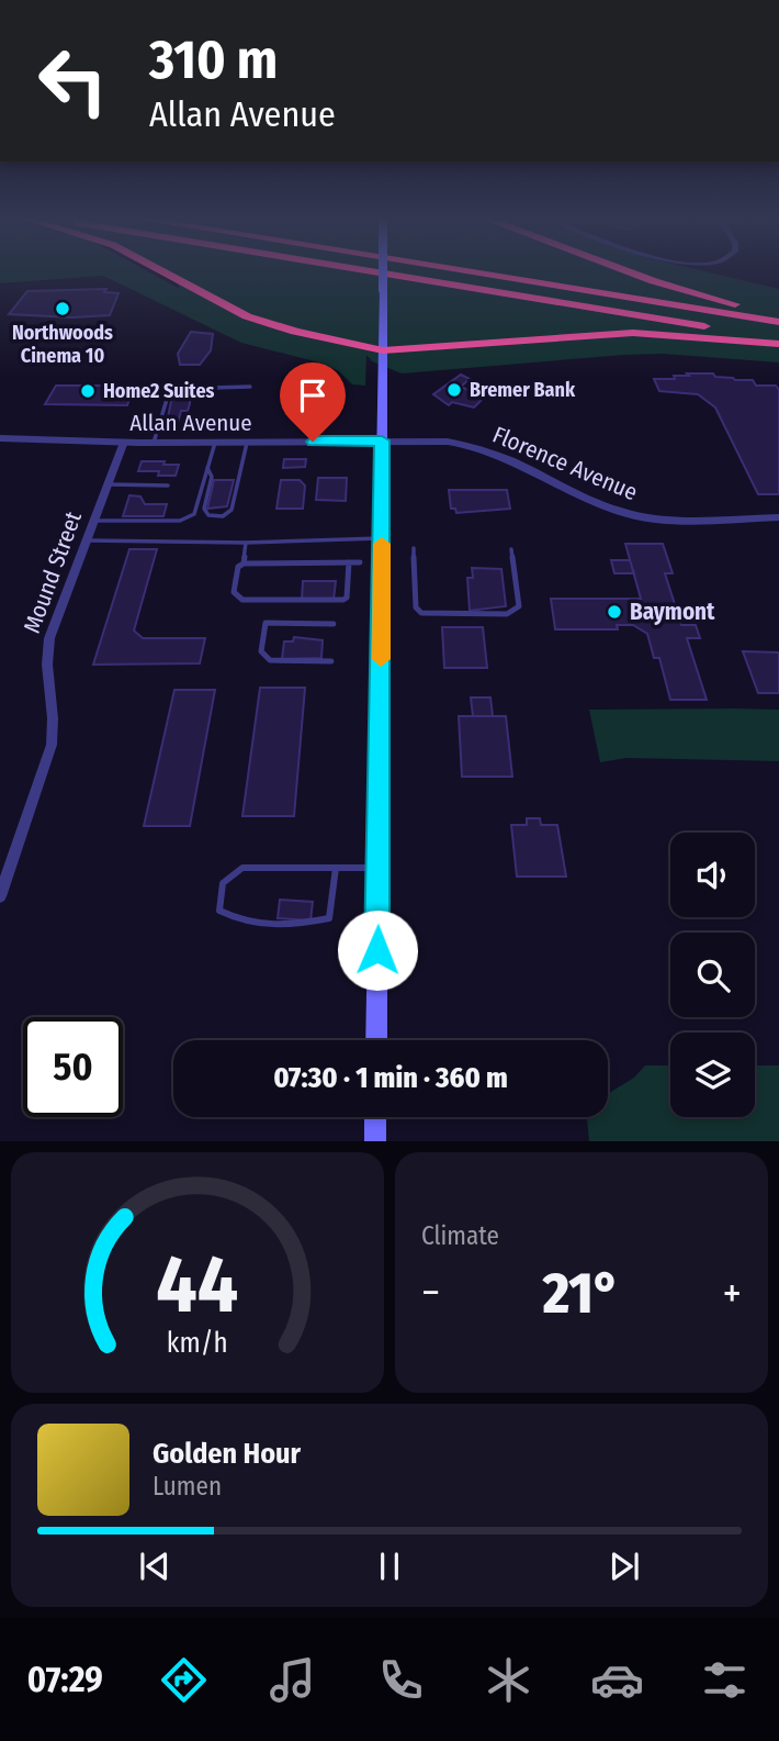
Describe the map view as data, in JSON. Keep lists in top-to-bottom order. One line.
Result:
{"streets":{"street":["Allan Avenue","Florence Avenue","Mound Street"]},"crossings":[["Allan Avenue","Florence Avenue"],["Allan Avenue","Mound Street"]],"places":["Northwoods Cinema 10","Bremer Bank","Home2 Suites","Baymont"],"page":{"turn":["310 m","Allan Avenue"],"limit":"50","trip":"07:30 · 1 min · 360 m","tile":"Climate","heat":["−","21°","+"],"song":["Golden Hour","Lumen"],"tabs":"07:29","gauge":["44","km/h"]}}
